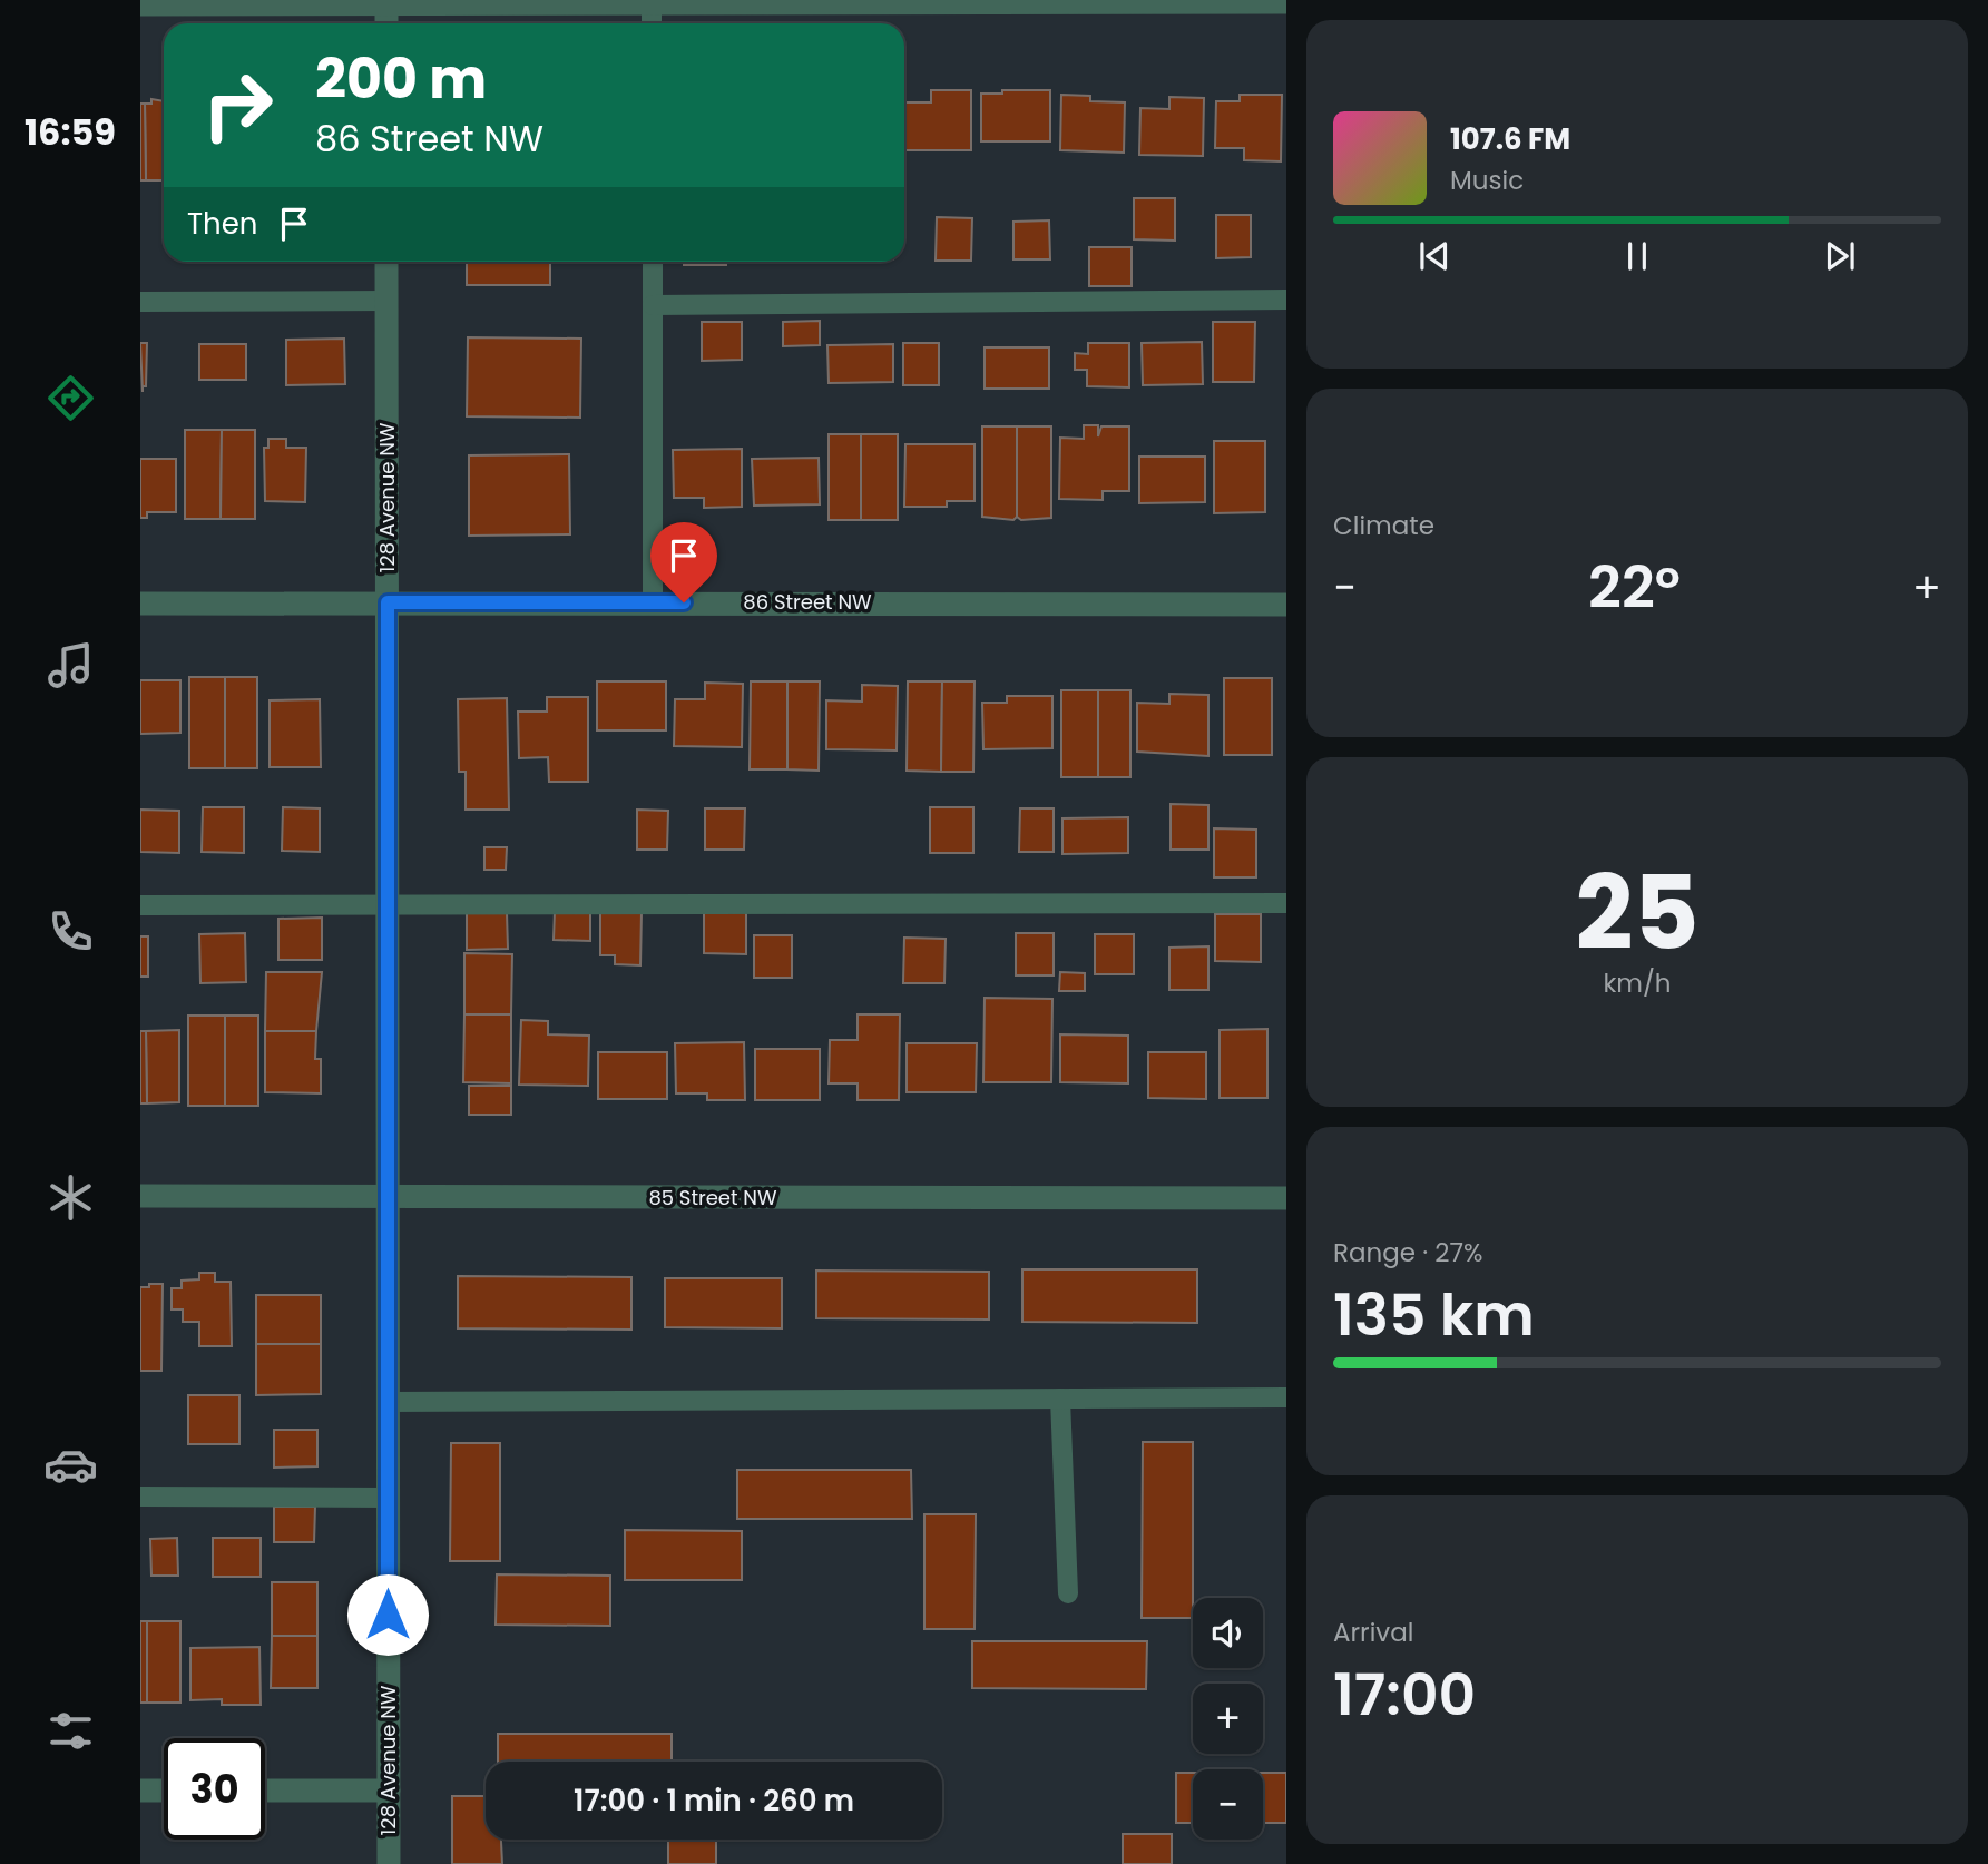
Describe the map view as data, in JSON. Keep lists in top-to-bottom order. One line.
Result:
{"streets":{"street":["128 Avenue NW","86 Street NW","85 Street NW"]},"crossings":[["128 Avenue NW","86 Street NW"],["128 Avenue NW","85 Street NW"]],"page":{"tabs":"16:59","turn":["200 m","86 Street NW"],"song":["107.6 FM","Music"],"then":"Then","tile":["Climate",["25","km/h"],["Range · 27%","135 km"],["Arrival","17:00"]],"heat":["−","22°","+"],"map_buttons":["+","−"],"limit":"30","trip":"17:00 · 1 min · 260 m"}}
